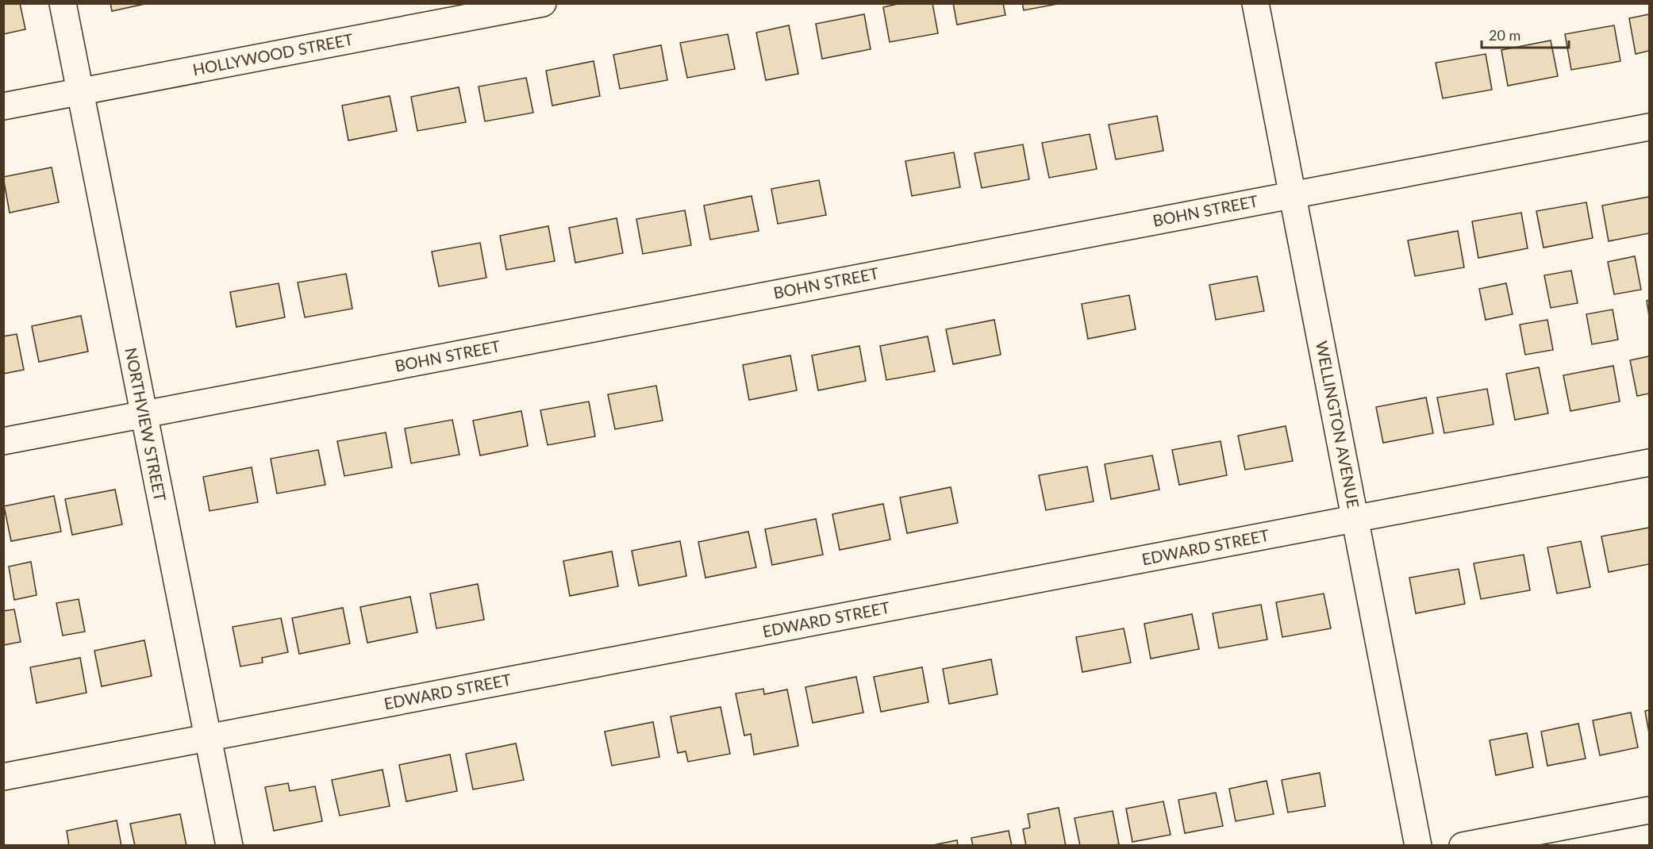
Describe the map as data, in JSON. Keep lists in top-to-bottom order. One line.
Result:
{"streets":{"street":["HOLLYWOOD STREET","BOHN STREET","NORTHVIEW STREET","WELLINGTON AVENUE","EDWARD STREET"]},"crossings":[["HOLLYWOOD STREET","NORTHVIEW STREET"],["BOHN STREET","NORTHVIEW STREET"],["BOHN STREET","WELLINGTON AVENUE"],["NORTHVIEW STREET","EDWARD STREET"],["WELLINGTON AVENUE","EDWARD STREET"]],"scale_bar":"20 m"}
